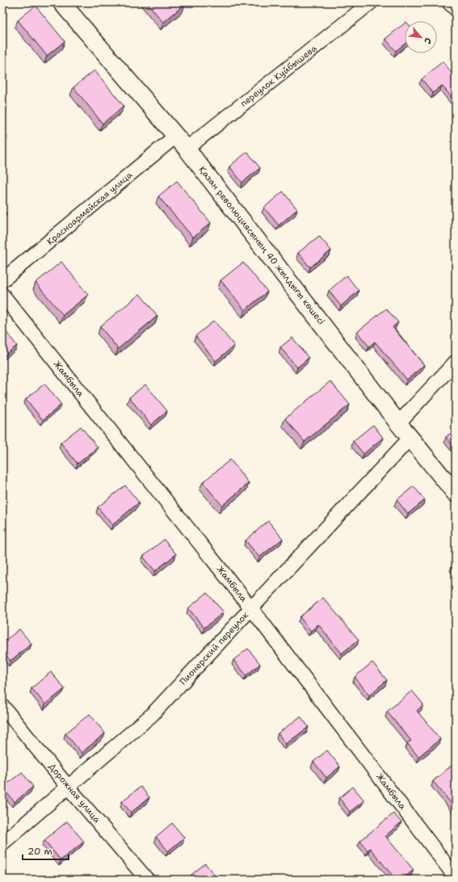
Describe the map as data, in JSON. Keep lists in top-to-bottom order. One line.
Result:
{"streets":{"street":["переулок Куйбышева","Красноармейская улица","Қазан революциясының 40 жылдығы көшесі","Жамбыла","Пионерский переулок","Дорожная улица"]},"crossings":[["переулок Куйбышева","Красноармейская улица"],["переулок Куйбышева","Қазан революциясының 40 жылдығы көшесі"],["Красноармейская улица","Қазан революциясының 40 жылдығы көшесі"],["Қазан революциясының 40 жылдығы көшесі","Пионерский переулок"],["Жамбыла","Пионерский переулок"],["Пионерский переулок","Дорожная улица"]],"scale_bar":"20 m","north":"bottom right"}
